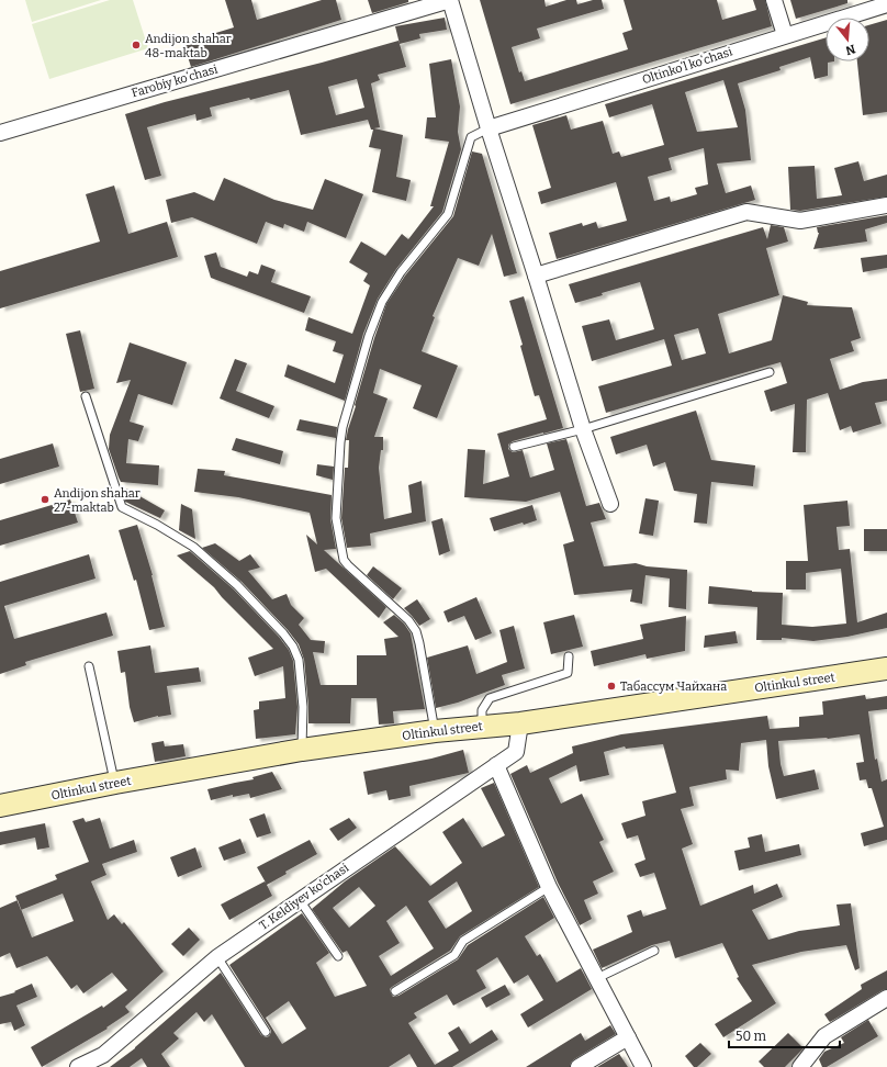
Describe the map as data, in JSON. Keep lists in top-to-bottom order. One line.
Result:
{"streets":{"main road":["Oltinkul street"],"street":["Oltinkoʻl koʻchasi","Farobiy koʻchasi","T. Keldiyev ko'chasi"]},"crossings":[["Oltinkul street","T. Keldiyev ko'chasi"]],"places":["Andijon shahar 48-maktab","Andijon shahar 27-maktab","Табассум Чайхана"],"scale_bar":"50 m","north":"bottom"}
